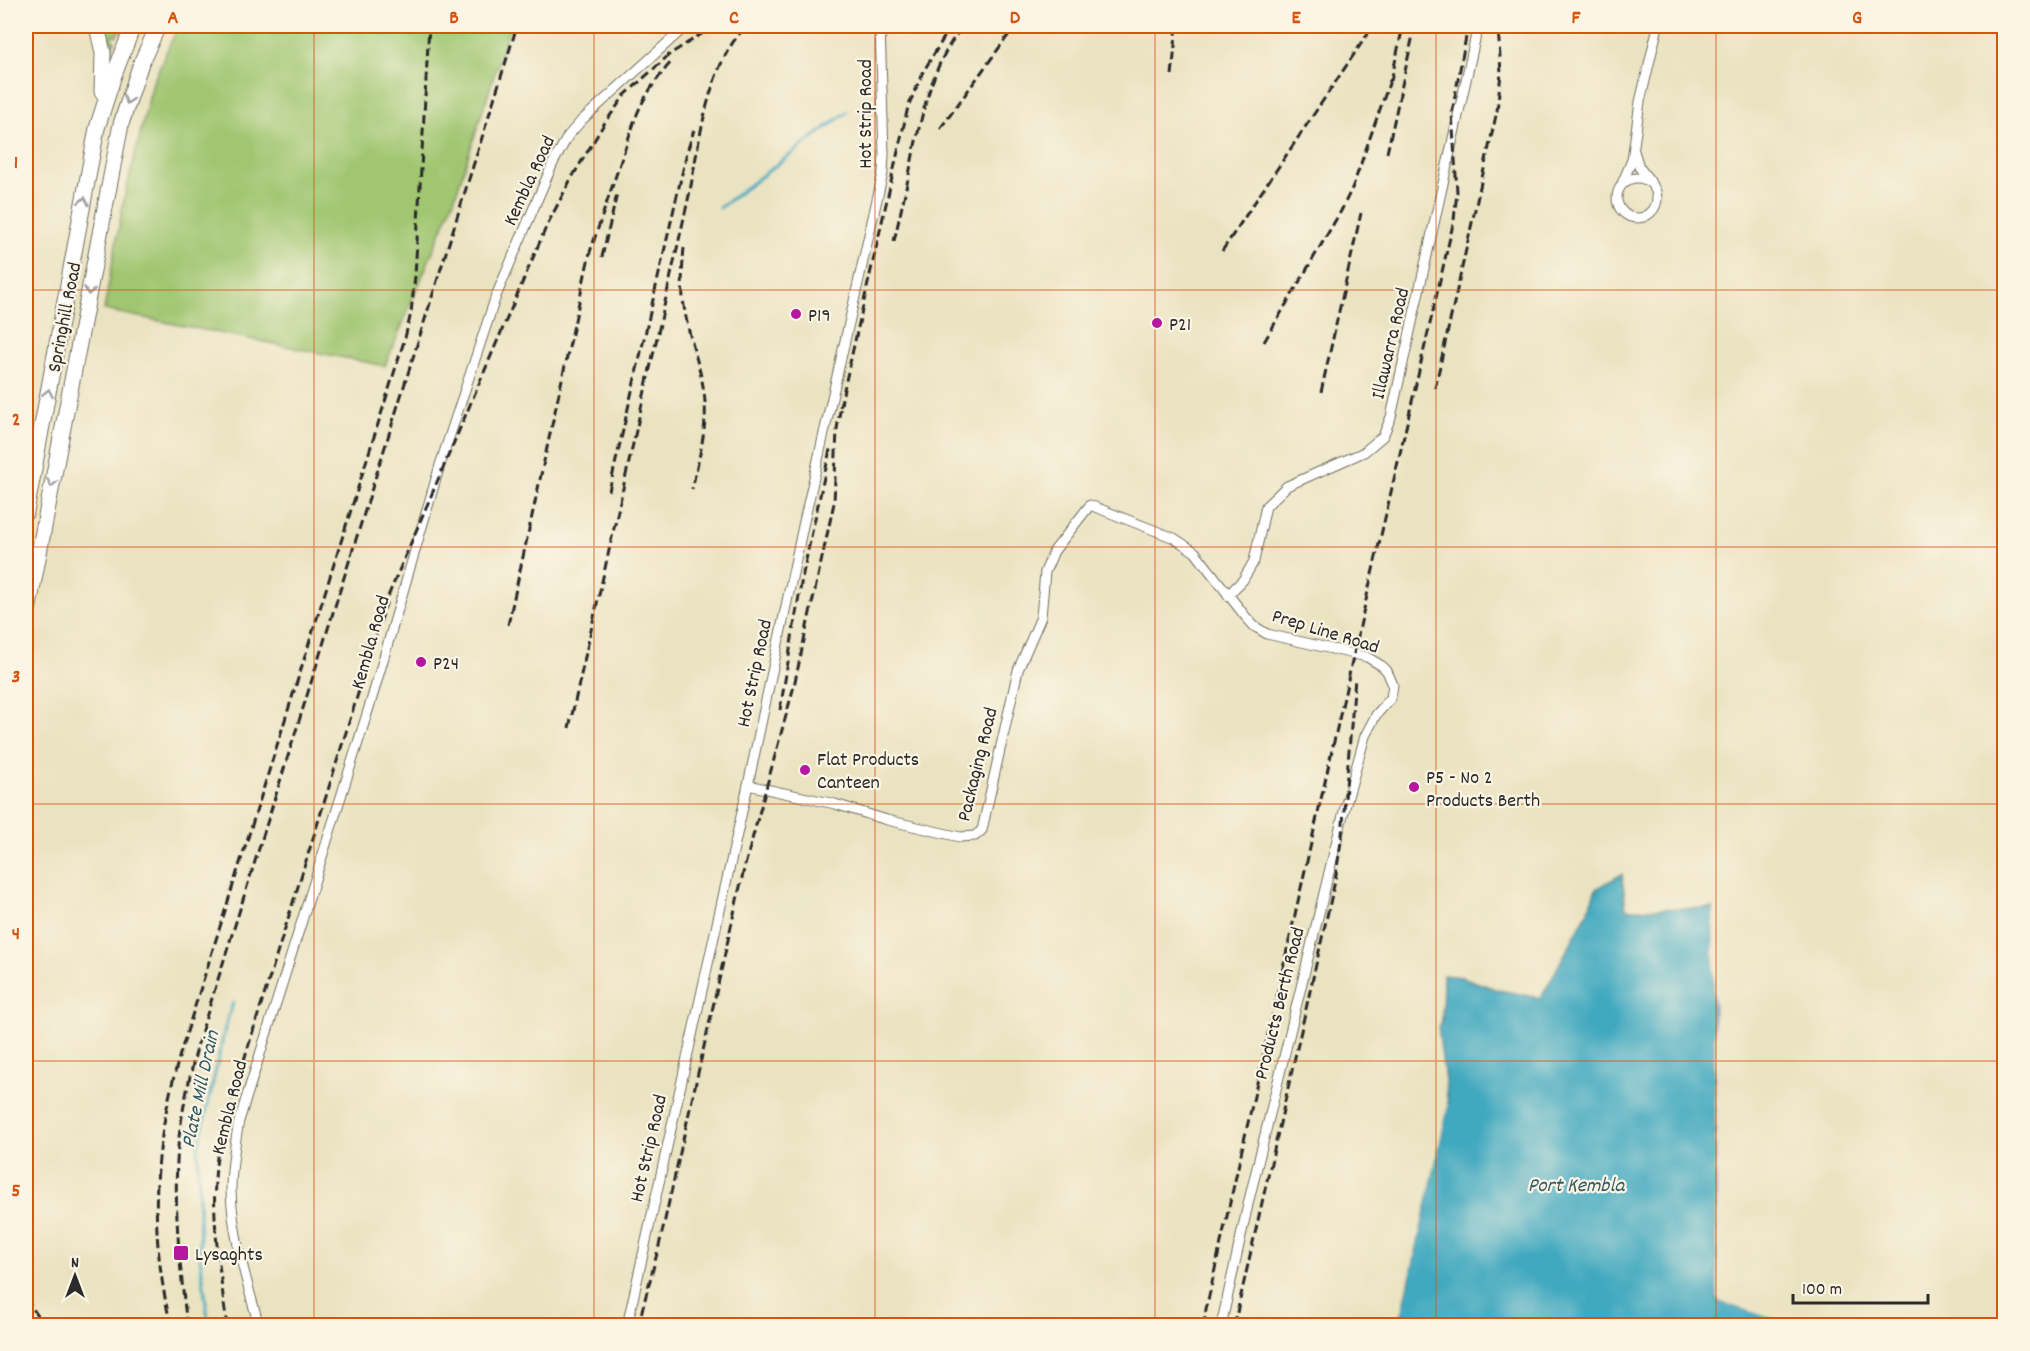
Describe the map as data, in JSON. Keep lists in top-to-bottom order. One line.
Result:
{"streets":{"main road":["Springhill Road"],"street":["Hot Strip Road","Kembla Road","Illawarra Road","Prep Line Road","Packaging Road","Products Berth Road"]},"crossings":[["Hot Strip Road","Packaging Road"],["Illawarra Road","Prep Line Road"],["Prep Line Road","Packaging Road"],["Prep Line Road","Products Berth Road"]],"water":["Plate Mill Drain","Port Kembla"],"places":{"other":["P19","P21","P24","Flat Products Canteen","P5 - No 2 Products Berth"],"transit":["Lysaghts"]},"scale_bar":"100 m","north":"top","grid":{"columns":["A","B","C","D","E","F","G"],"rows":["1","2","3","4","5"]}}
